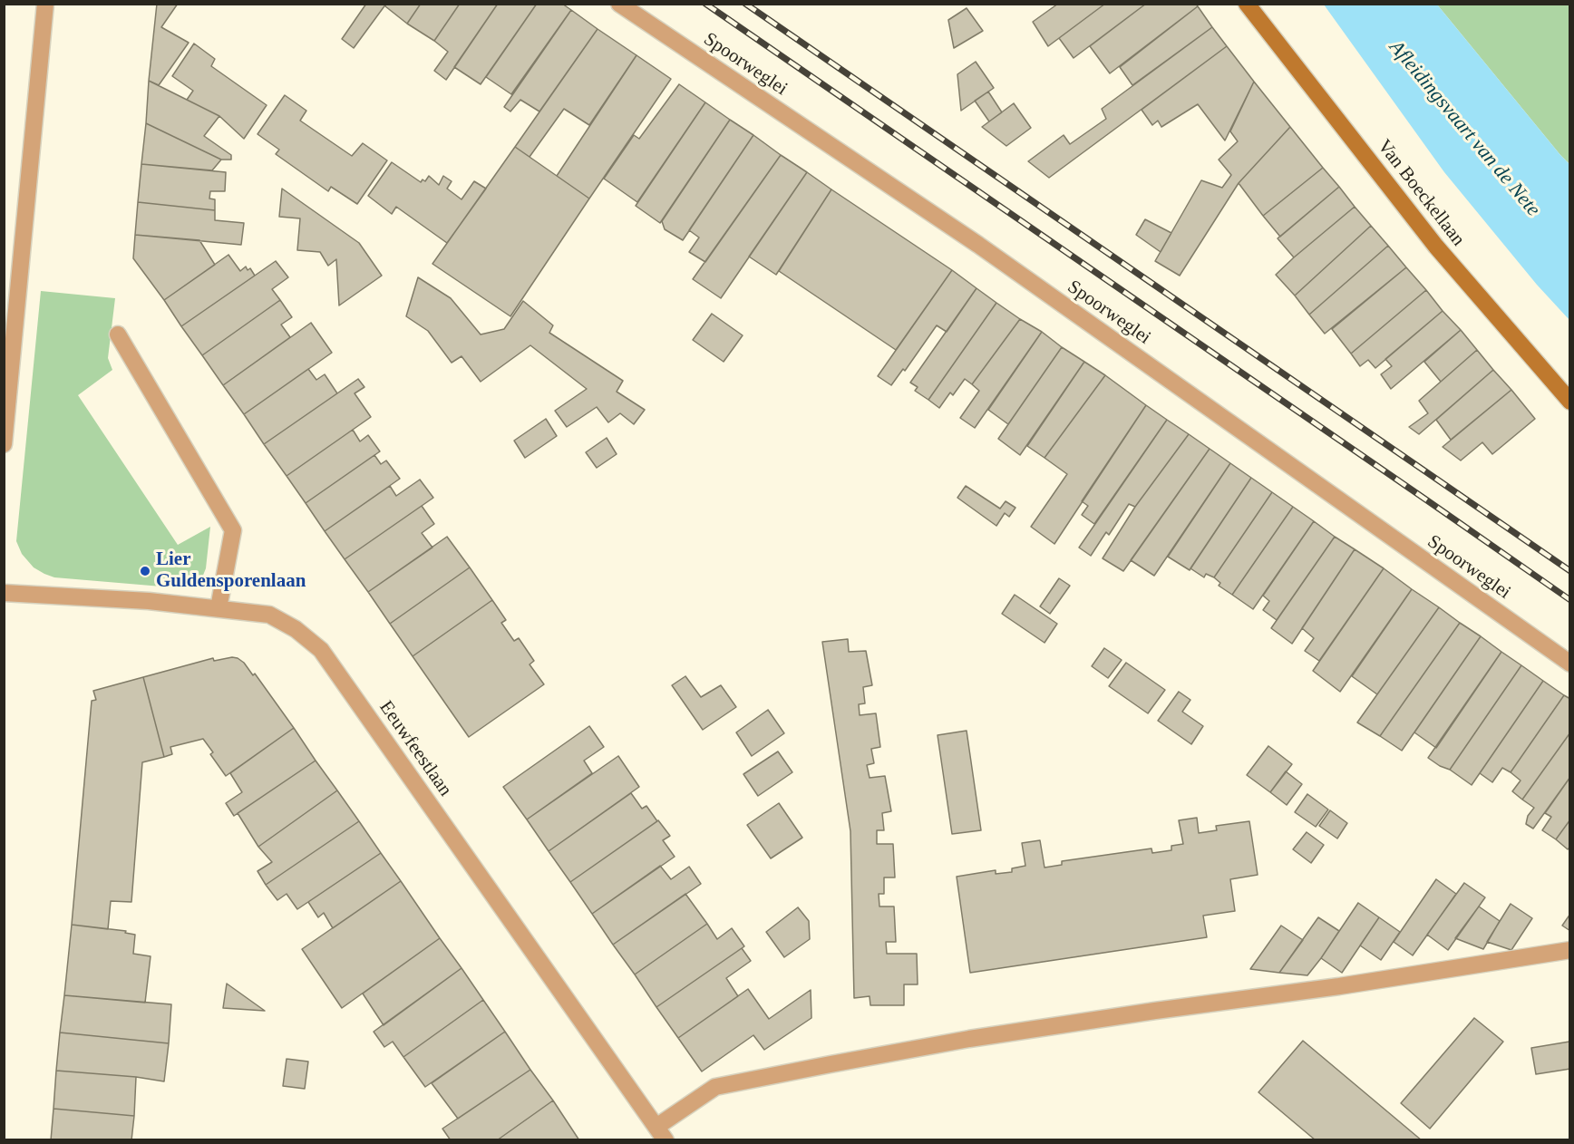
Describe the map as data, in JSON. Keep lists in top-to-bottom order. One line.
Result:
{"streets":{"street":["Spoorweglei","Van Boeckellaan","Eeuwfeestlaan"]},"water":["Afleidingsvaart van de Nete"],"places":["Lier Guldensporenlaan"]}
